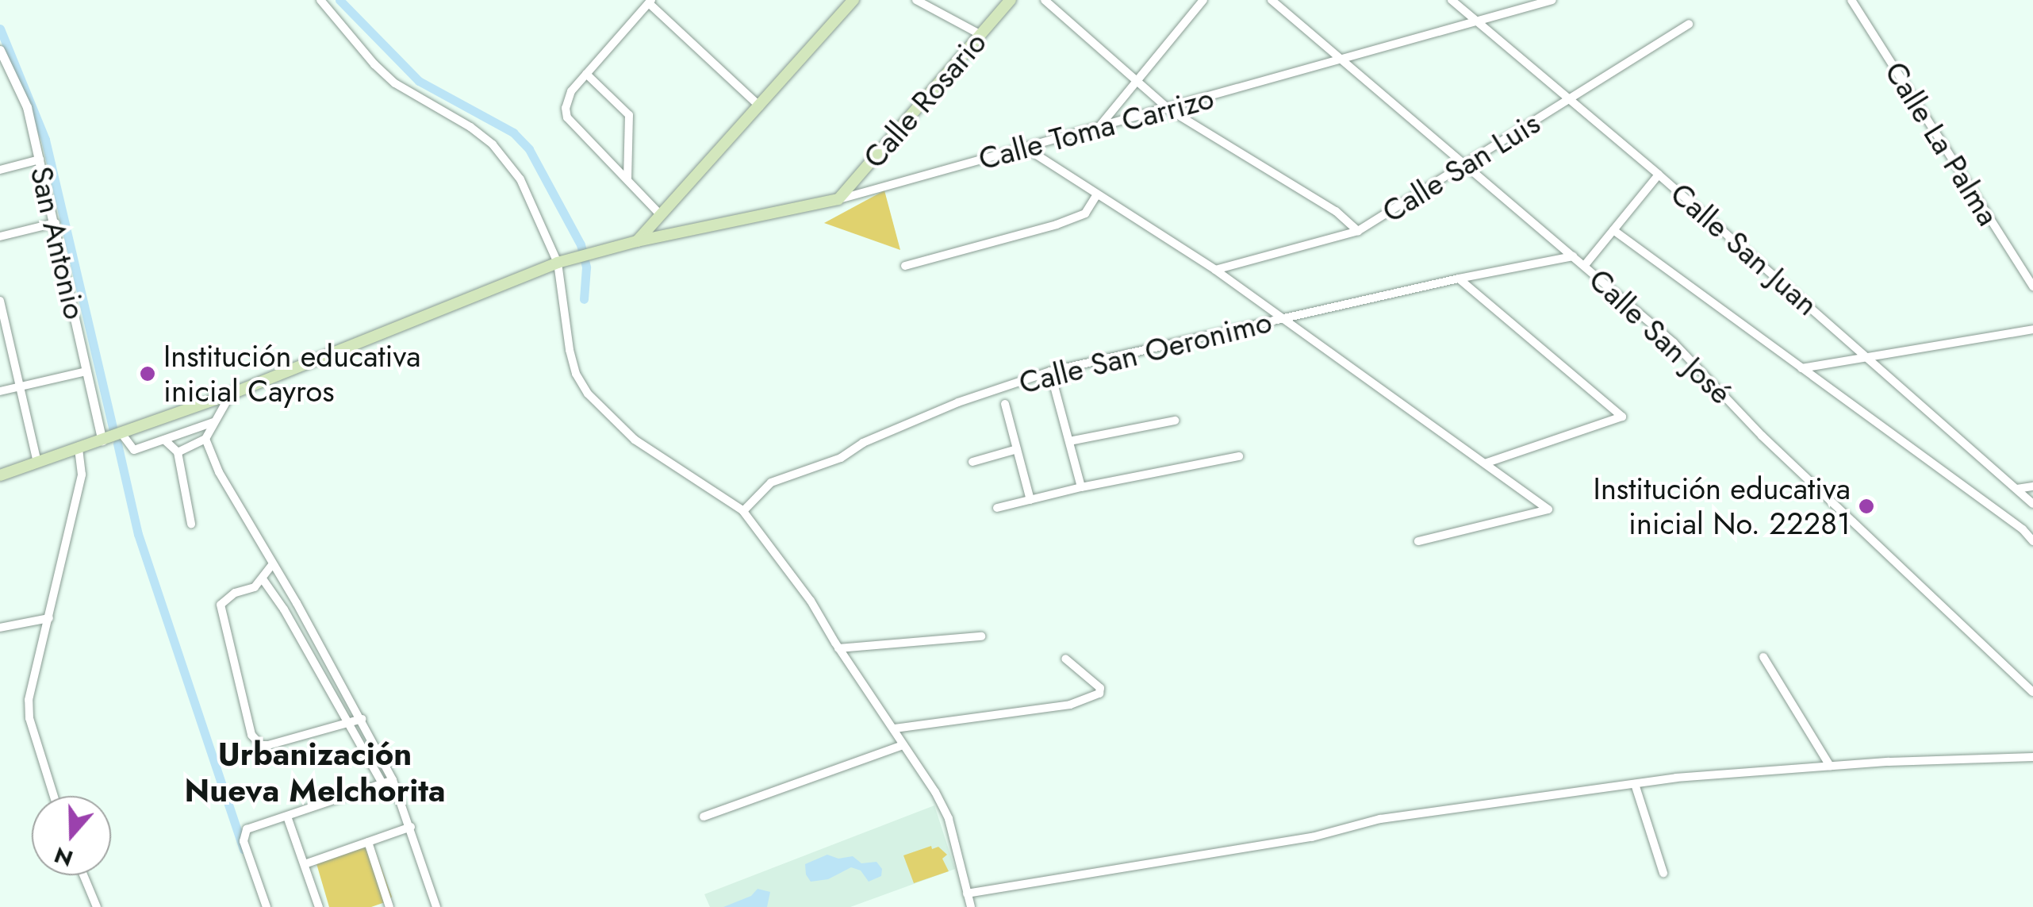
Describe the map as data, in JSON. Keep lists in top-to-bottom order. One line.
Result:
{"streets":{"main road":["Calle Rosario","Calle Toma Carrizo"],"street":["Calle La Palma","Calle San Luis","San Antonio","Calle San Juan","Calle San José","Calle San Oeronimo"]},"crossings":[["Calle Rosario","Calle Toma Carrizo"],["Calle Toma Carrizo","San Antonio"],["Calle Toma Carrizo","Calle San Juan"],["Calle Toma Carrizo","Calle San José"],["Calle San Luis","Calle San Juan"],["Calle San Luis","Calle San José"],["Calle San José","Calle San Oeronimo"]],"districts":["Urbanización Nueva Melchorita"],"places":["Institución educativa inicial Cayros","Institución educativa inicial No. 22281"],"north":"bottom"}
